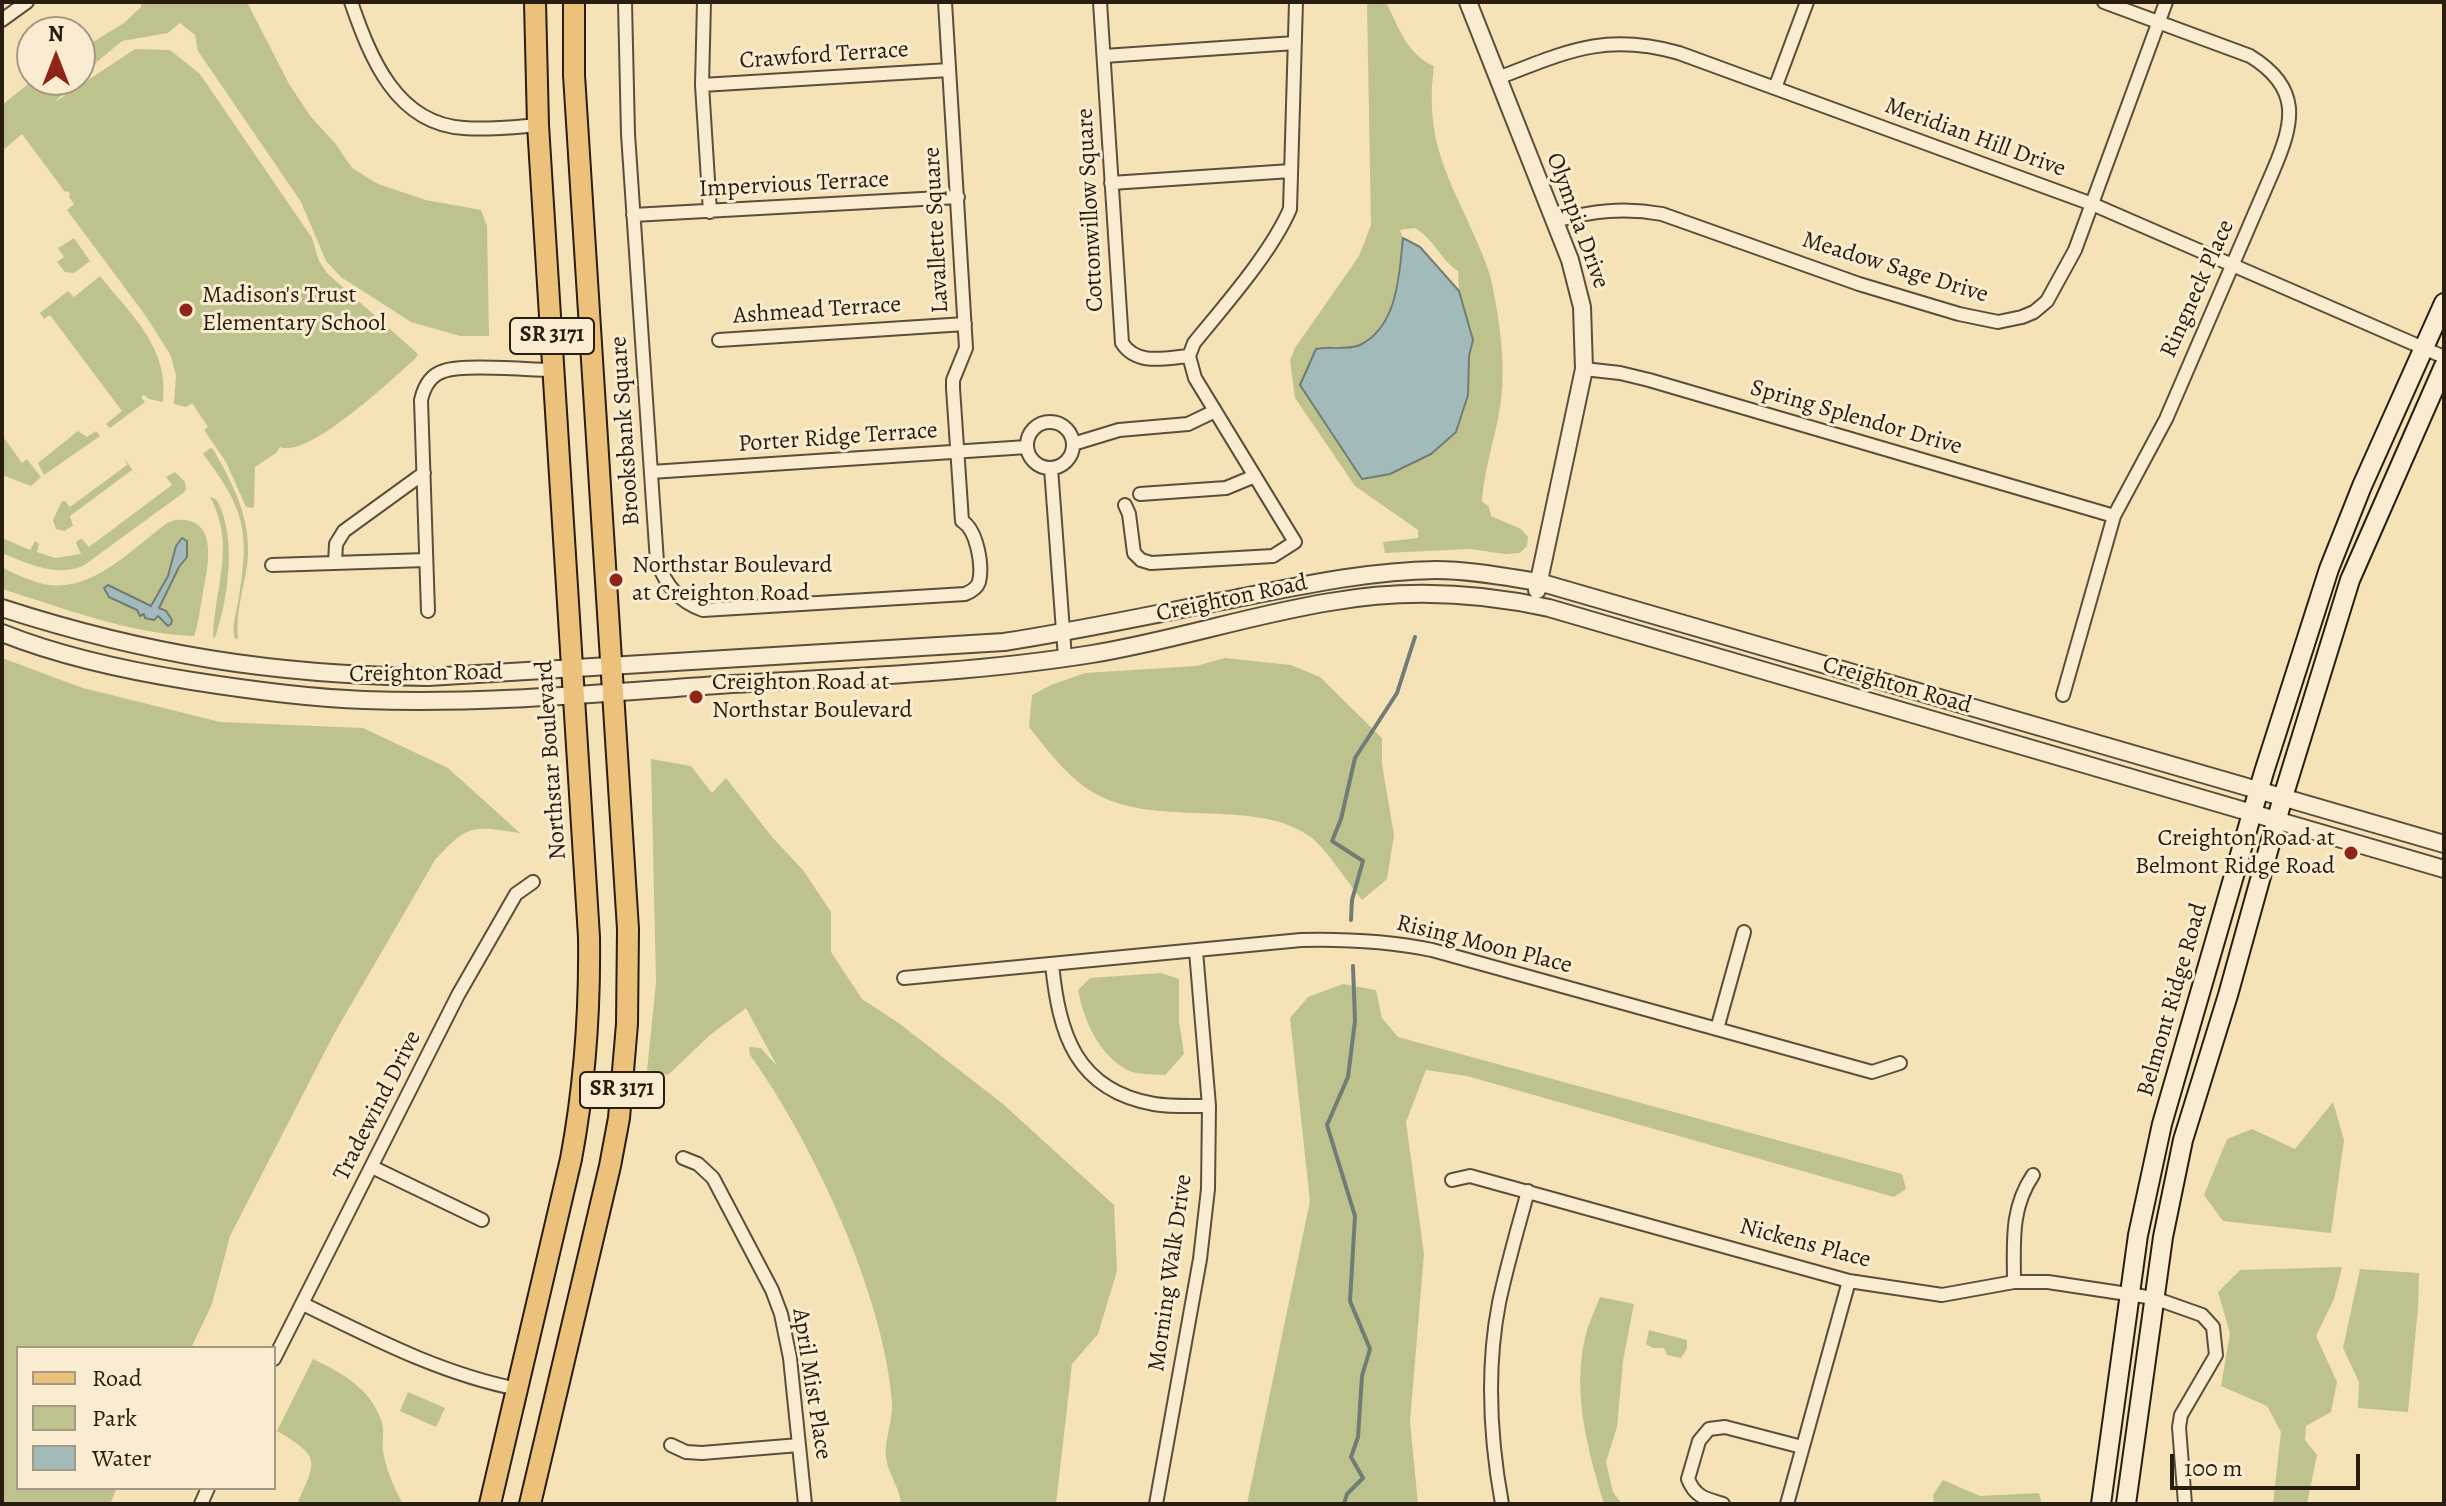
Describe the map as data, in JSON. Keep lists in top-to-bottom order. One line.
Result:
{"streets":{"main road":["SR 3171","Northstar Boulevard","Belmont Ridge Road"],"street":["Crawford Terrace","Meridian Hill Drive","Impervious Terrace","Cottonwillow Square","Olympia Drive","Lavallette Square","Meadow Sage Drive","Ringneck Place","Ashmead Terrace","Spring Splendor Drive","Brooksbank Square","Porter Ridge Terrace","Creighton Road","Rising Moon Place","Tradewind Drive","Nickens Place","Morning Walk Drive","April Mist Place"]},"crossings":[["Crawford Terrace","Lavallette Square"],["Meridian Hill Drive","Olympia Drive"],["Meridian Hill Drive","Meadow Sage Drive"],["Meridian Hill Drive","Ringneck Place"],["Meridian Hill Drive","Belmont Ridge Road"],["Impervious Terrace","Lavallette Square"],["Impervious Terrace","Brooksbank Square"],["Olympia Drive","Meadow Sage Drive"],["Olympia Drive","Spring Splendor Drive"],["Olympia Drive","Creighton Road"],["Lavallette Square","Ashmead Terrace"],["Lavallette Square","Brooksbank Square"],["Lavallette Square","Porter Ridge Terrace"],["Meadow Sage Drive","Ringneck Place"],["Ringneck Place","Spring Splendor Drive"],["SR 3171","Creighton Road"],["Brooksbank Square","Porter Ridge Terrace"],["Creighton Road","Northstar Boulevard"],["Creighton Road","Belmont Ridge Road"],["Rising Moon Place","Morning Walk Drive"],["Belmont Ridge Road","Nickens Place"]],"places":["Madison's Trust Elementary School","Northstar Boulevard at Creighton Road","Creighton Road at Northstar Boulevard","Creighton Road at Belmont Ridge Road"],"legend":["Road","Park","Water"],"scale_bar":"100 m","north":"top"}
